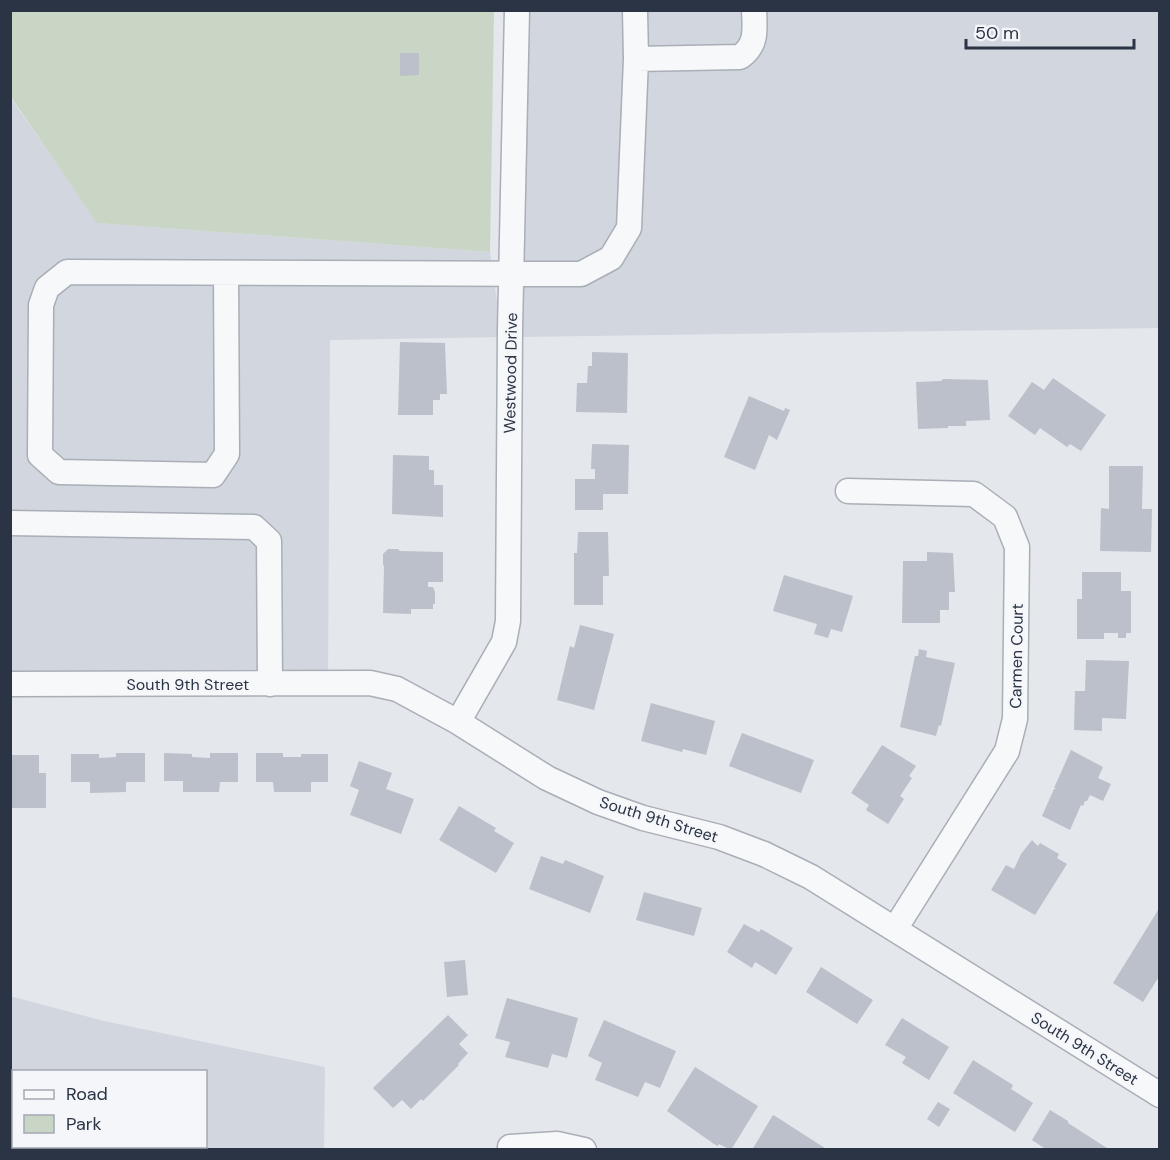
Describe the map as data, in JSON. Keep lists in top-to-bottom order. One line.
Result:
{"streets":{"street":["Westwood Drive","Carmen Court","South 9th Street"]},"crossings":[["Westwood Drive","South 9th Street"],["Carmen Court","South 9th Street"]],"legend":["Road","Park"],"scale_bar":"50 m"}
